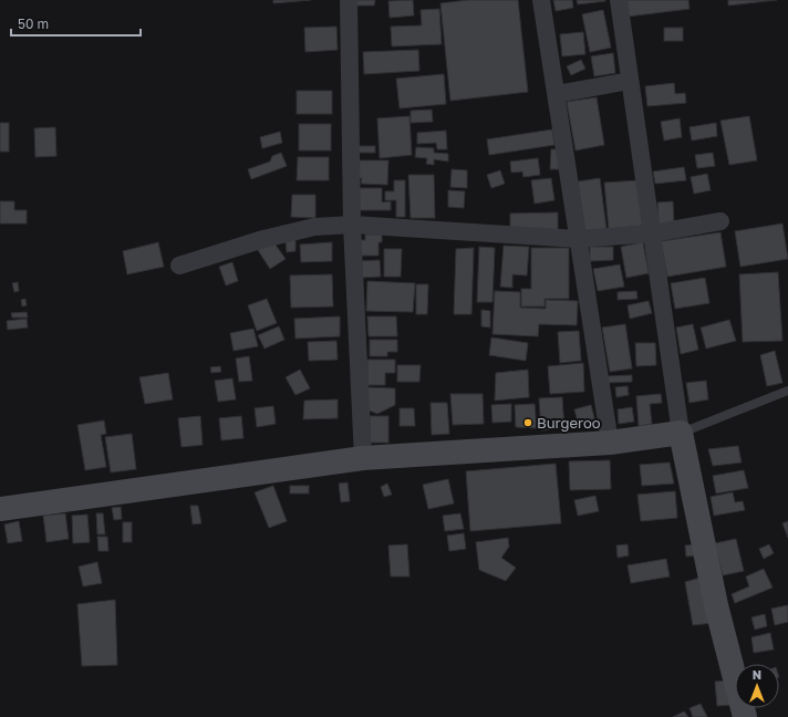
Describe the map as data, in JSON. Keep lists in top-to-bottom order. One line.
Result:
{"places":["Burgeroo"],"scale_bar":"50 m","north":"top"}
